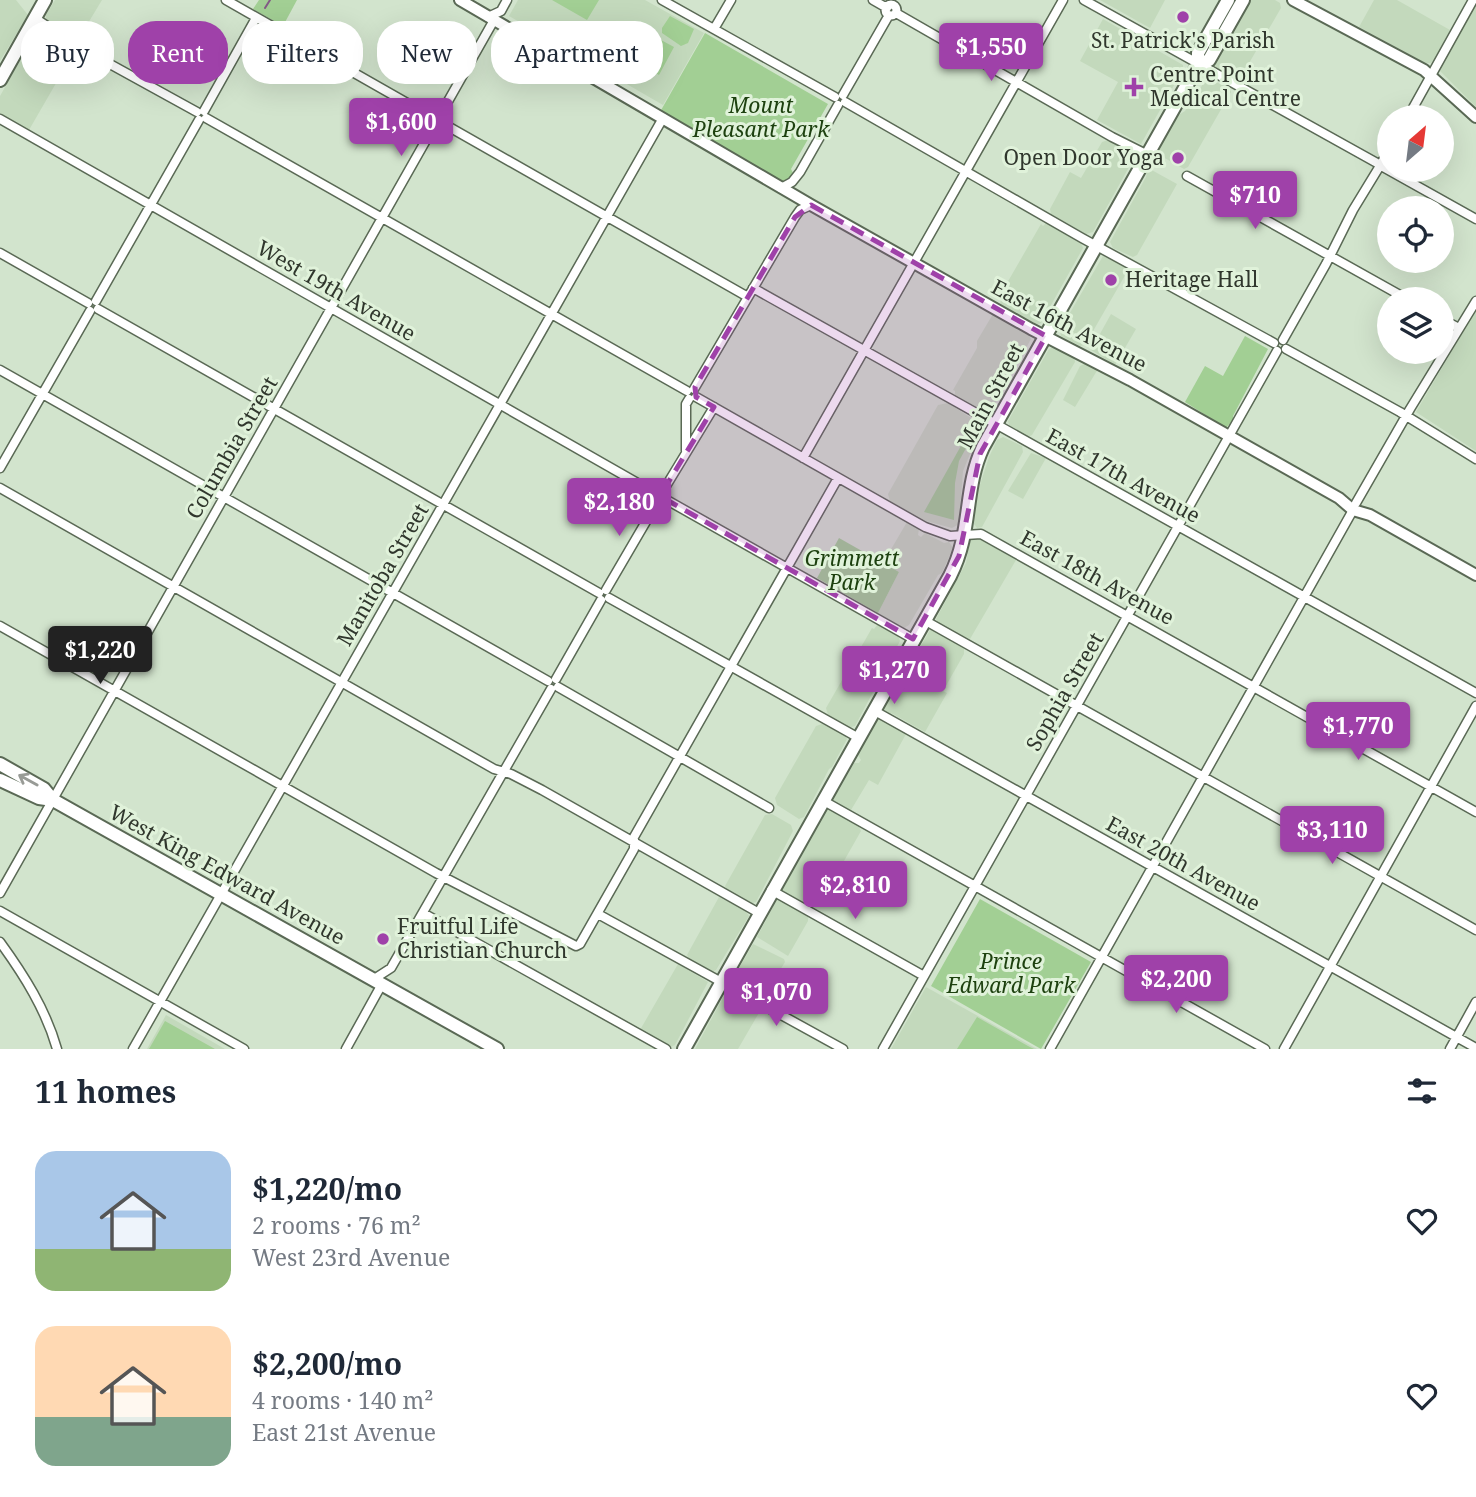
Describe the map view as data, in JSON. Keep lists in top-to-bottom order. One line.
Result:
{"streets":{"main road":["Main Street","West King Edward Avenue"],"street":["West 19th Avenue","East 16th Avenue","Columbia Street","East 17th Avenue","Manitoba Street","East 18th Avenue","Sophia Street","East 20th Avenue"]},"crossings":[["West 19th Avenue","Main Street"],["West 19th Avenue","Columbia Street"],["West 19th Avenue","Manitoba Street"],["East 16th Avenue","Main Street"],["East 16th Avenue","Columbia Street"],["East 16th Avenue","Manitoba Street"],["East 16th Avenue","Sophia Street"],["Main Street","East 17th Avenue"],["Main Street","East 18th Avenue"],["Main Street","East 20th Avenue"],["Columbia Street","East 18th Avenue"],["Columbia Street","West King Edward Avenue"],["East 17th Avenue","Sophia Street"],["Manitoba Street","East 18th Avenue"],["Manitoba Street","West King Edward Avenue"],["East 18th Avenue","Sophia Street"],["Sophia Street","East 20th Avenue"]],"parks":["Mount Pleasant Park","Grimmett Park","Prince Edward Park"],"places":{"other":["St. Patrick's Parish","Open Door Yoga","Heritage Hall","Fruitful Life Christian Church"],"health":["Centre Point Medical Centre"]},"north":"top right","page":{"chip":["Buy","Rent","Filters","New","Apartment"],"price":["$1,550","$1,600","$710","$2,180","$1,220","$1,270","$1,770","$3,110","$2,810","$2,200","$1,070"],"heading":"11 homes","list":[{"name":"$1,220/mo","note":"2 rooms · 76 m² · West 23rd Avenue"},{"name":"$2,200/mo","note":"4 rooms · 140 m² · East 21st Avenue"}]}}
